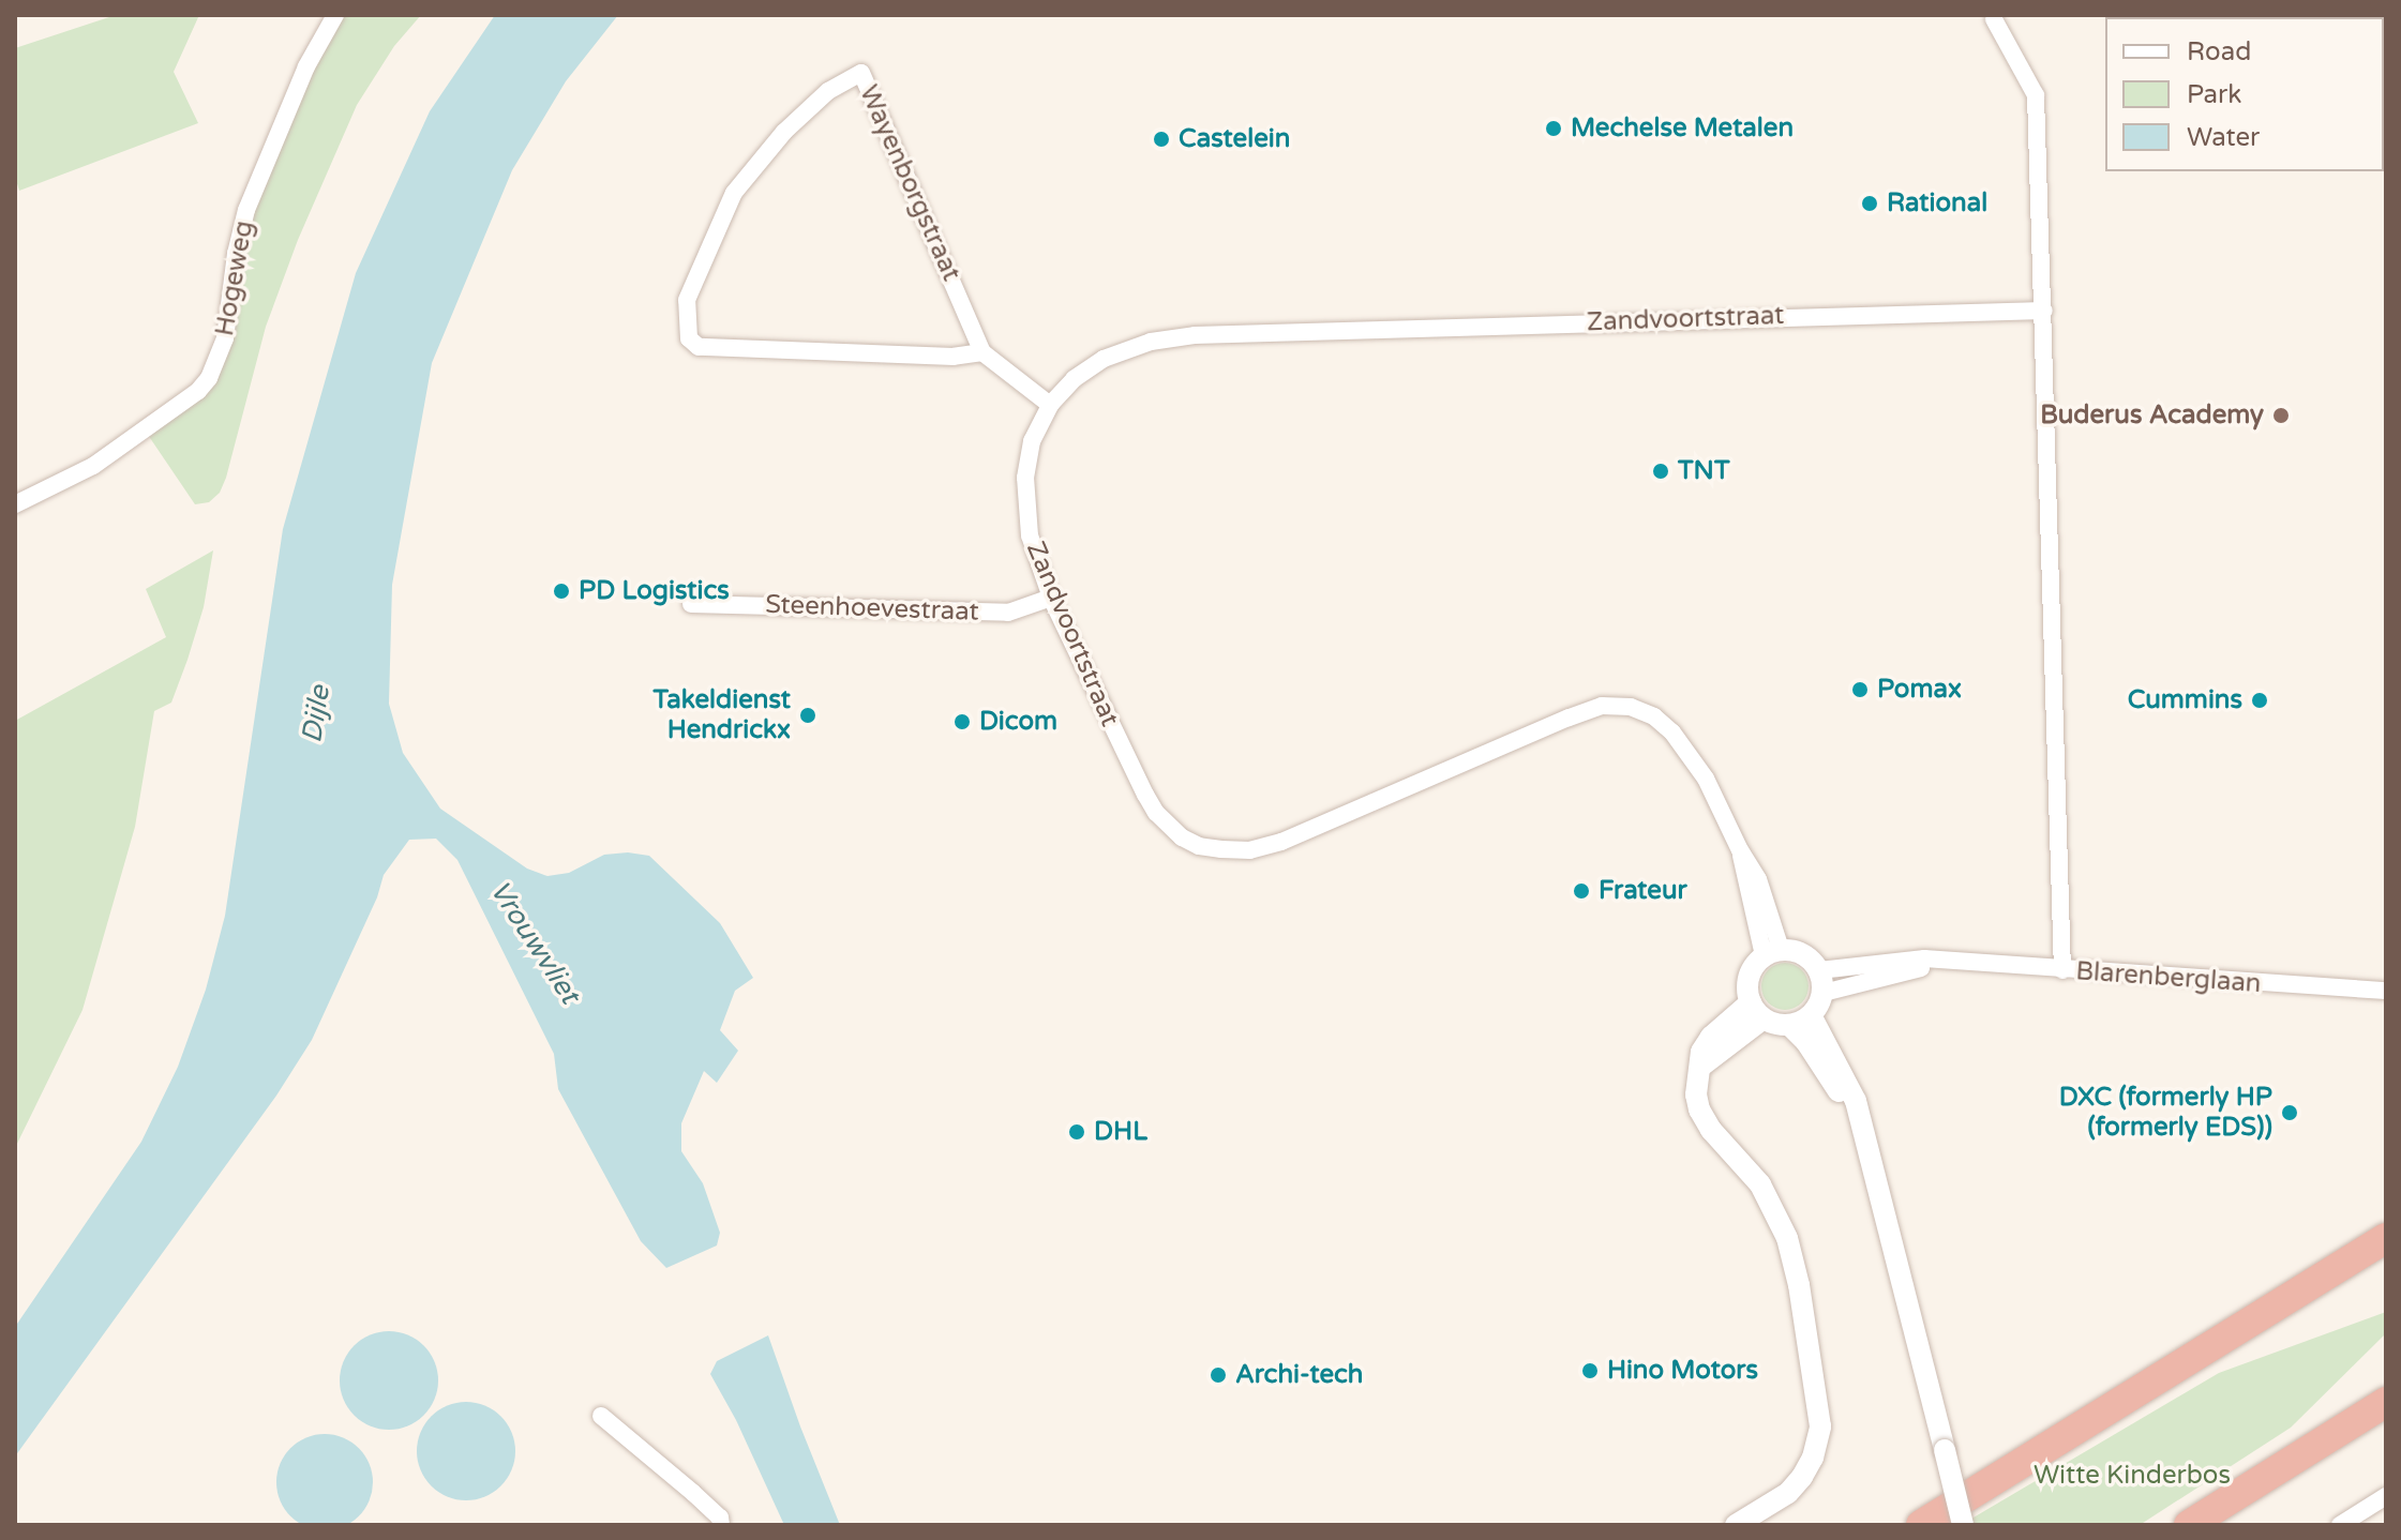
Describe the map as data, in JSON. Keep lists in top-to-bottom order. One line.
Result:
{"streets":{"street":["Wayenborgstraat","Hogeweg","Zandvoortstraat","Steenhoevestraat","Blarenberglaan"]},"crossings":[["Wayenborgstraat","Zandvoortstraat"],["Zandvoortstraat","Steenhoevestraat"],["Zandvoortstraat","Blarenberglaan"]],"water":["Dijle","Vrouwvliet"],"parks":["Witte Kinderbos"],"places":["Mechelse Metalen","Castelein","Rational","Buderus Academy","TNT","PD Logistics","Pomax","Cummins","Takeldienst Hendrickx","Dicom","Frateur","DXC (formerly HP (formerly EDS))","DHL","Hino Motors","Archi-tech"],"legend":["Road","Park","Water"]}
